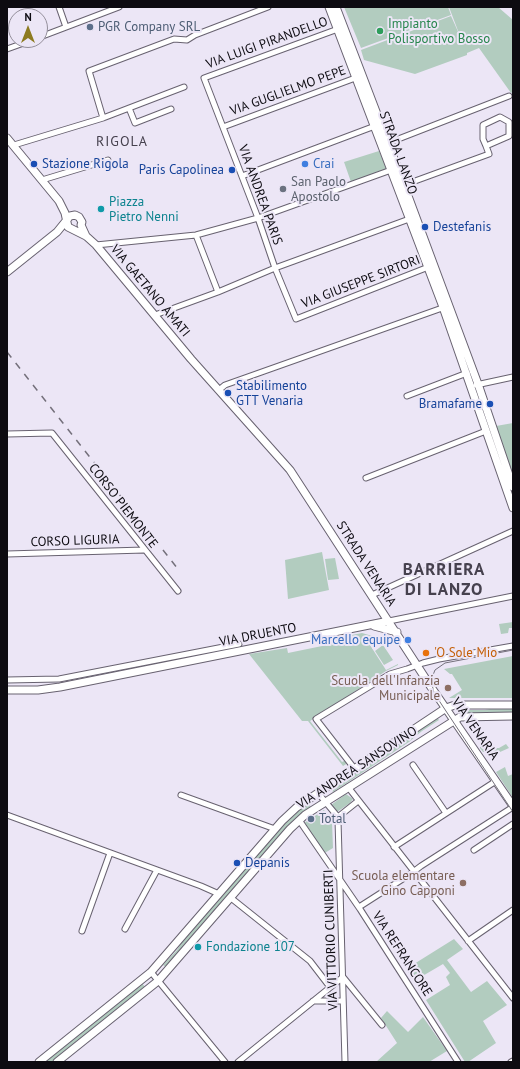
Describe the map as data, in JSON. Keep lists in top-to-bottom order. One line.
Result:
{"streets":{"street":["VIA LUIGI PIRANDELLO","VIA GUGLIELMO PEPE","STRADA LANZO","VIA ANDREA PARIS","VIA GIUSEPPE SIRTORI","VIA GAETANO AMATI","CORSO PIEMONTE","CORSO LIGURIA","STRADA VENARIA","VIA DRUENTO","VIA VENARIA","VIA ANDREA SANSOVINO","VIA VITTORIO CUNIBERTI","VIA REFRANCORE"]},"crossings":[["VIA LUIGI PIRANDELLO","STRADA LANZO"],["VIA LUIGI PIRANDELLO","VIA ANDREA PARIS"],["VIA GUGLIELMO PEPE","STRADA LANZO"],["VIA GUGLIELMO PEPE","VIA ANDREA PARIS"],["STRADA LANZO","VIA GIUSEPPE SIRTORI"],["VIA ANDREA PARIS","VIA GIUSEPPE SIRTORI"],["VIA GAETANO AMATI","STRADA VENARIA"],["CORSO PIEMONTE","CORSO LIGURIA"],["STRADA VENARIA","VIA DRUENTO"],["STRADA VENARIA","VIA VENARIA"],["VIA VENARIA","VIA ANDREA SANSOVINO"],["VIA ANDREA SANSOVINO","VIA REFRANCORE"],["VIA VITTORIO CUNIBERTI","VIA REFRANCORE"]],"districts":["RIGOLA","BARRIERA DI LANZO"],"places":["PGR Company SRL","Impianto Polisportivo Bosso","Stazione Rigola","Crai","Paris Capolinea","San Paolo Apostolo","Piazza Pietro Nenni","Destefanis","Stabilimento GTT Venaria","Bramafame","Marcello equipe","'O Sole Mio","Scuola dell'Infanzia Municipale","Total","Depanis","Scuola elementare Gino Capponi","Fondazione 107"],"north":"top"}
